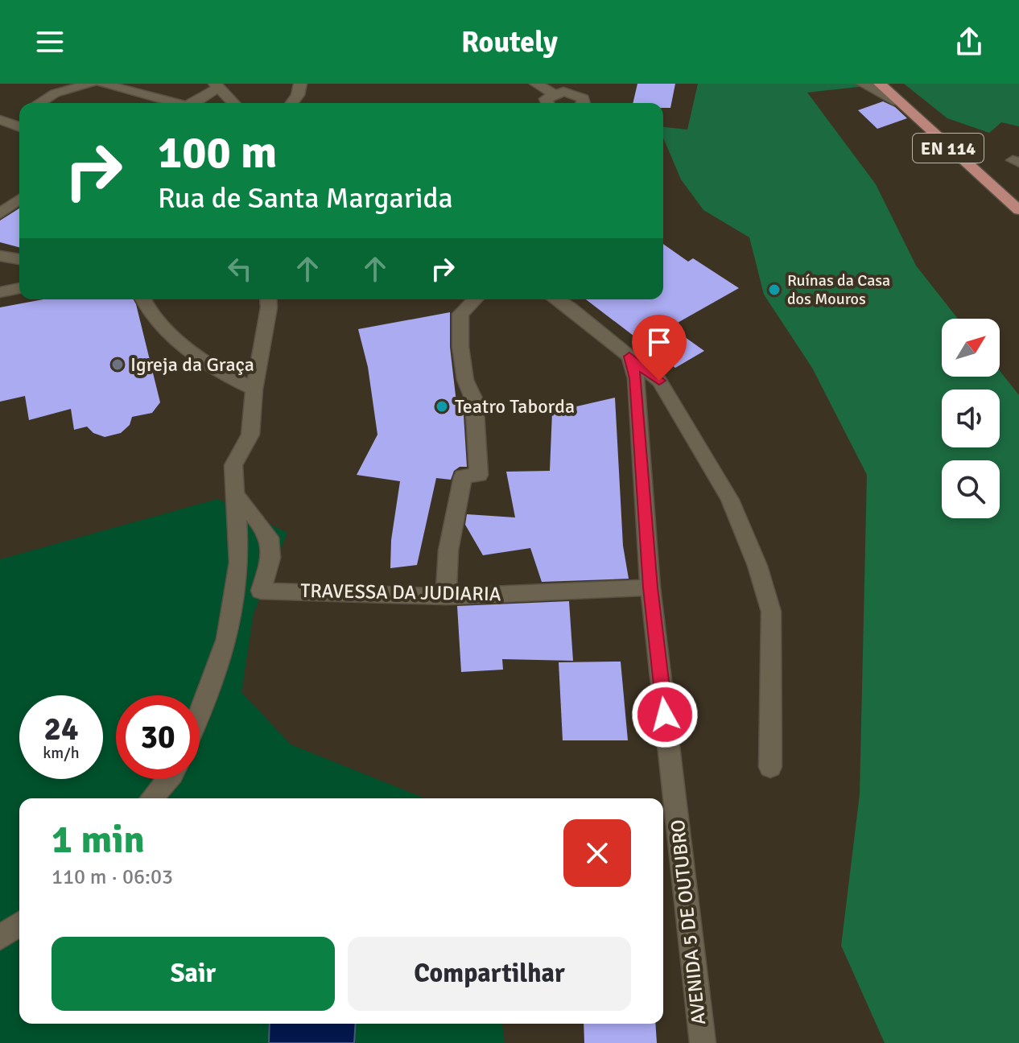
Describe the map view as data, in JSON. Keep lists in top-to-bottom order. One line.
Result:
{"streets":{"main road":["EN 114"],"street":["TRAVESSA DA JUDIARIA","AVENIDA 5 DE OUTUBRO"]},"crossings":[["TRAVESSA DA JUDIARIA","AVENIDA 5 DE OUTUBRO"]],"places":["Ruínas da Casa dos Mouros","Igreja da Graça","Teatro Taborda"],"north":"top right","page":{"header":"Routely","turn":["100 m","Rua de Santa Margarida"],"speed":"24 km/h","limit":"30","heading":["1 min","110 m · 06:03"],"buttons":["Sair","Compartilhar"]}}
